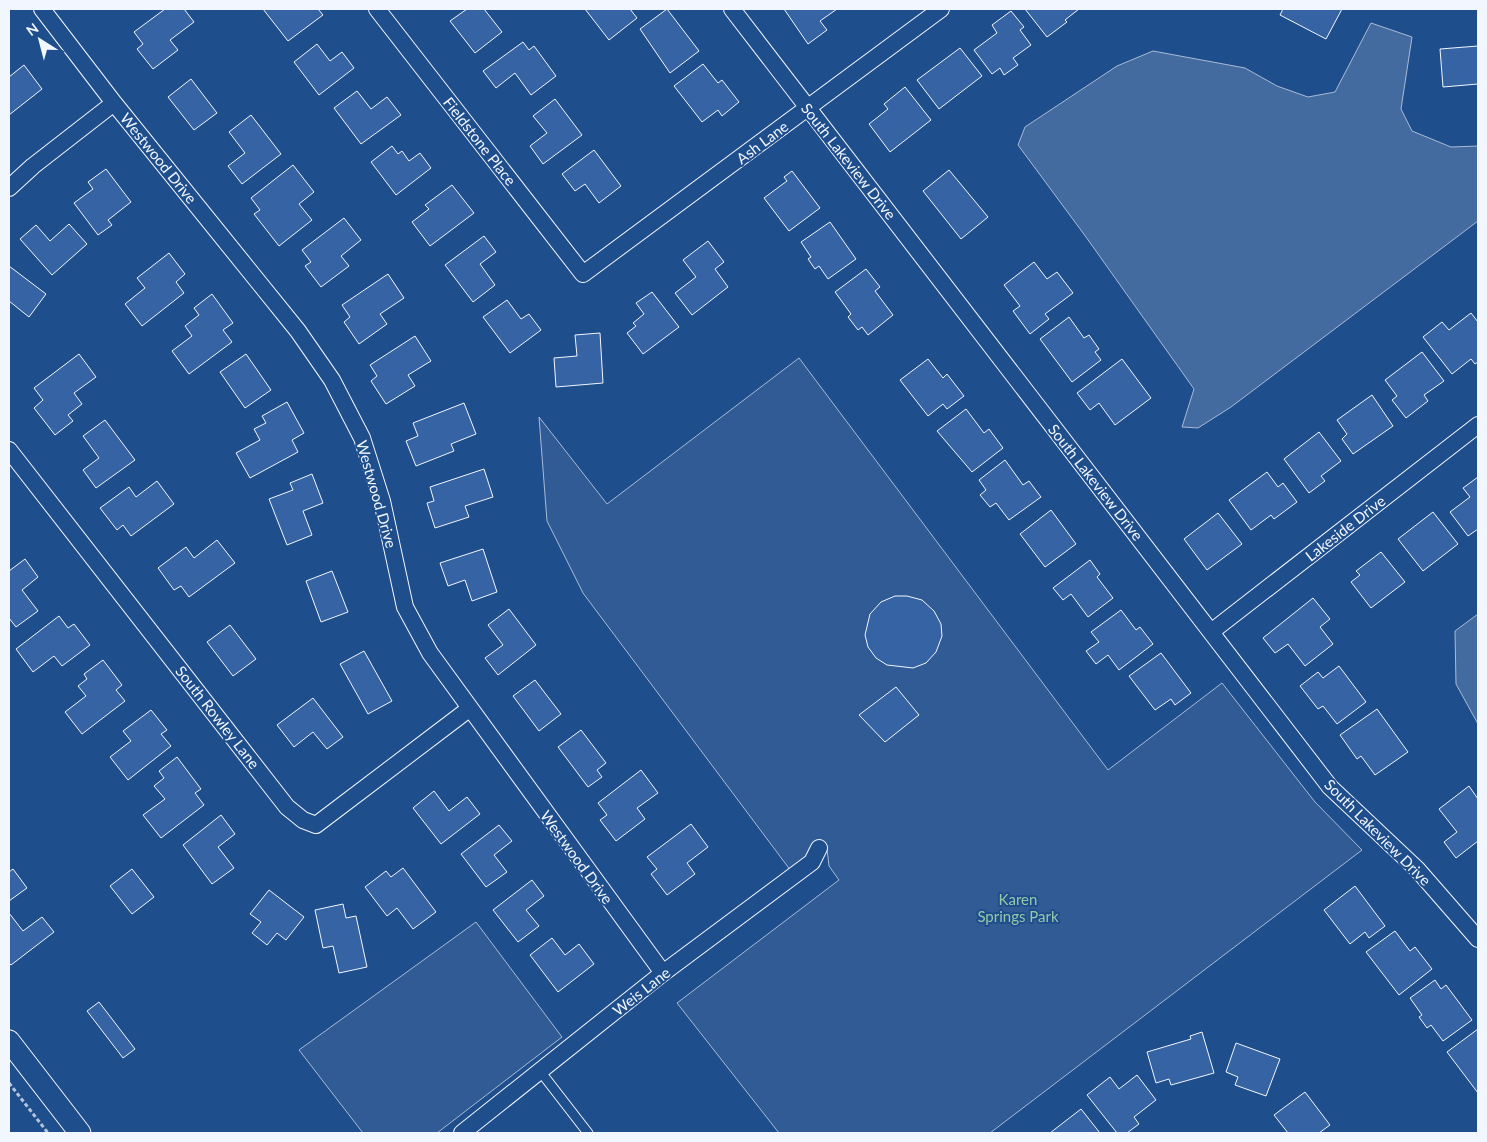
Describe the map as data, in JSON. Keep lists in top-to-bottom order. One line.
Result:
{"streets":{"street":["Fieldstone Place","Ash Lane","Westwood Drive","South Lakeview Drive","Lakeside Drive","South Rowley Lane","Weis Lane"]},"crossings":[["Fieldstone Place","Ash Lane"],["Ash Lane","South Lakeview Drive"],["Westwood Drive","South Rowley Lane"],["Westwood Drive","Weis Lane"],["South Lakeview Drive","Lakeside Drive"]],"parks":["Karen Springs Park"],"north":"top left"}
